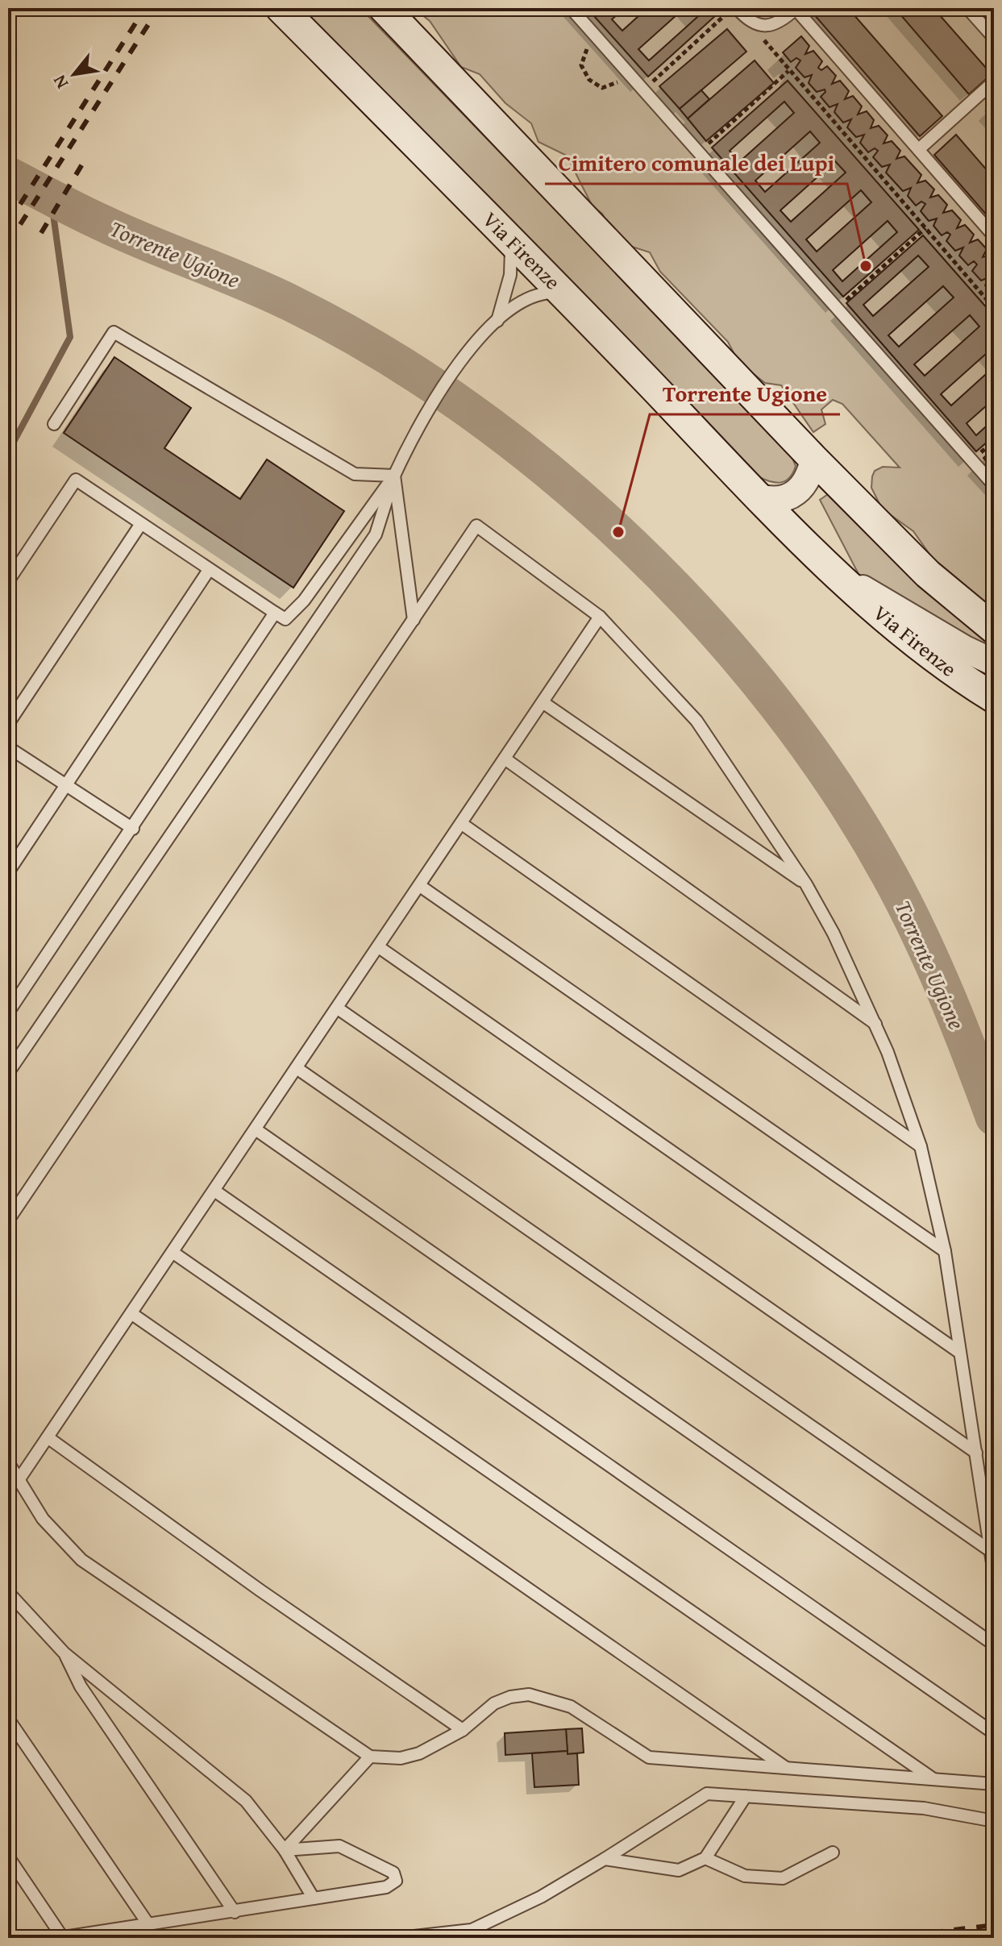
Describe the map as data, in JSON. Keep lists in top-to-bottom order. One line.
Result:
{"streets":{"main road":["Via Firenze"]},"water":["Torrente Ugione"],"places":["Cimitero comunale dei Lupi","Torrente Ugione"],"north":"bottom left"}
